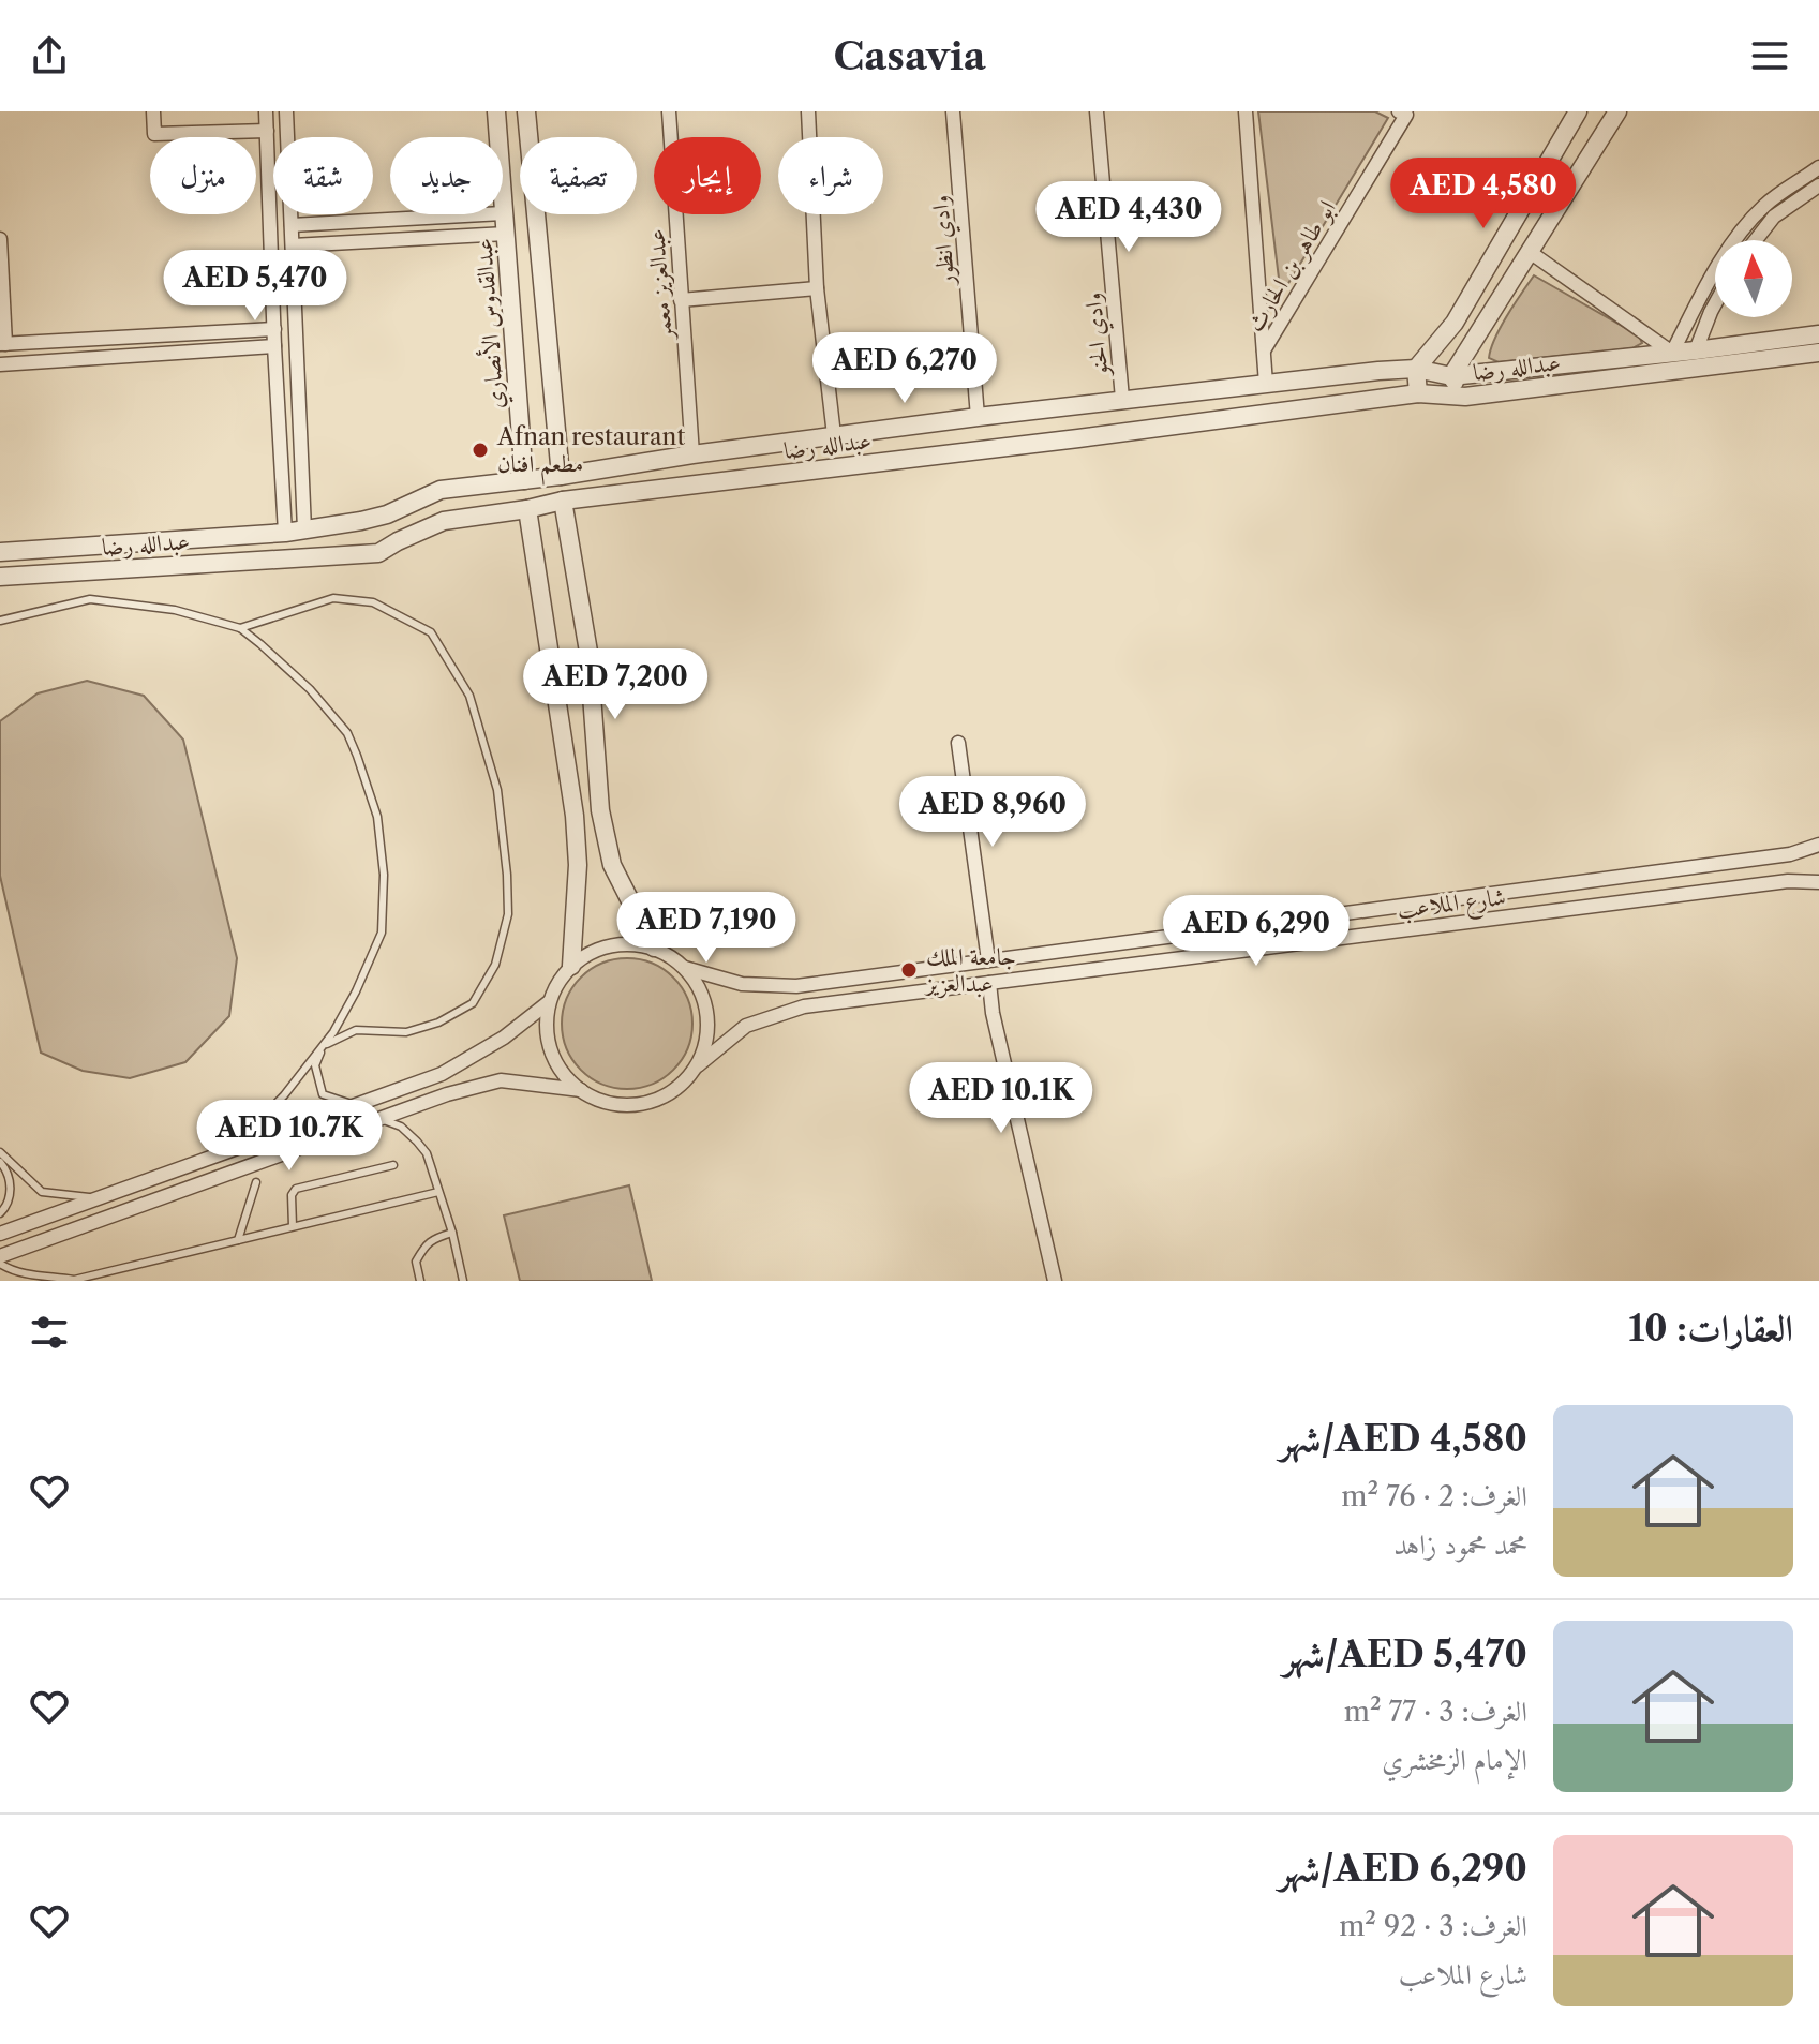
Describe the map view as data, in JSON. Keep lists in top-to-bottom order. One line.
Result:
{"streets":{"street":["وادي انظور","ابو طاهر بن الحارث","عبدالعزيز معمر","عبدالقدوس الأنصاري","وادي الحنو","عبدالله رضا","شارع الملاعب"]},"crossings":[["وادي انظور","عبدالله رضا"],["عبدالعزيز معمر","عبدالله رضا"],["عبدالقدوس الأنصاري","عبدالله رضا"],["وادي الحنو","عبدالله رضا"]],"places":["Afnan restaurant مطعم افنان","جامعة الملك عبدالعزيز"],"north":"top","page":{"header":"Casavia","chip":["شراء","إيجار","تصفية","جديد","شقة","منزل"],"price":["AED 4,580","AED 4,430","AED 5,470","AED 6,270","AED 7,200","AED 8,960","AED 7,190","AED 6,290","AED 10.1K","AED 10.7K"],"heading":"العقارات: 10","list":[{"name":"AED 4,580/شهر","note":"الغرف: 2 · 76 m² · محمد محمود زاهد"},{"name":"AED 5,470/شهر","note":"الغرف: 3 · 77 m² · الإمام الزمخشري"},{"name":"AED 6,290/شهر","note":"الغرف: 3 · 92 m² · شارع الملاعب"}]}}
